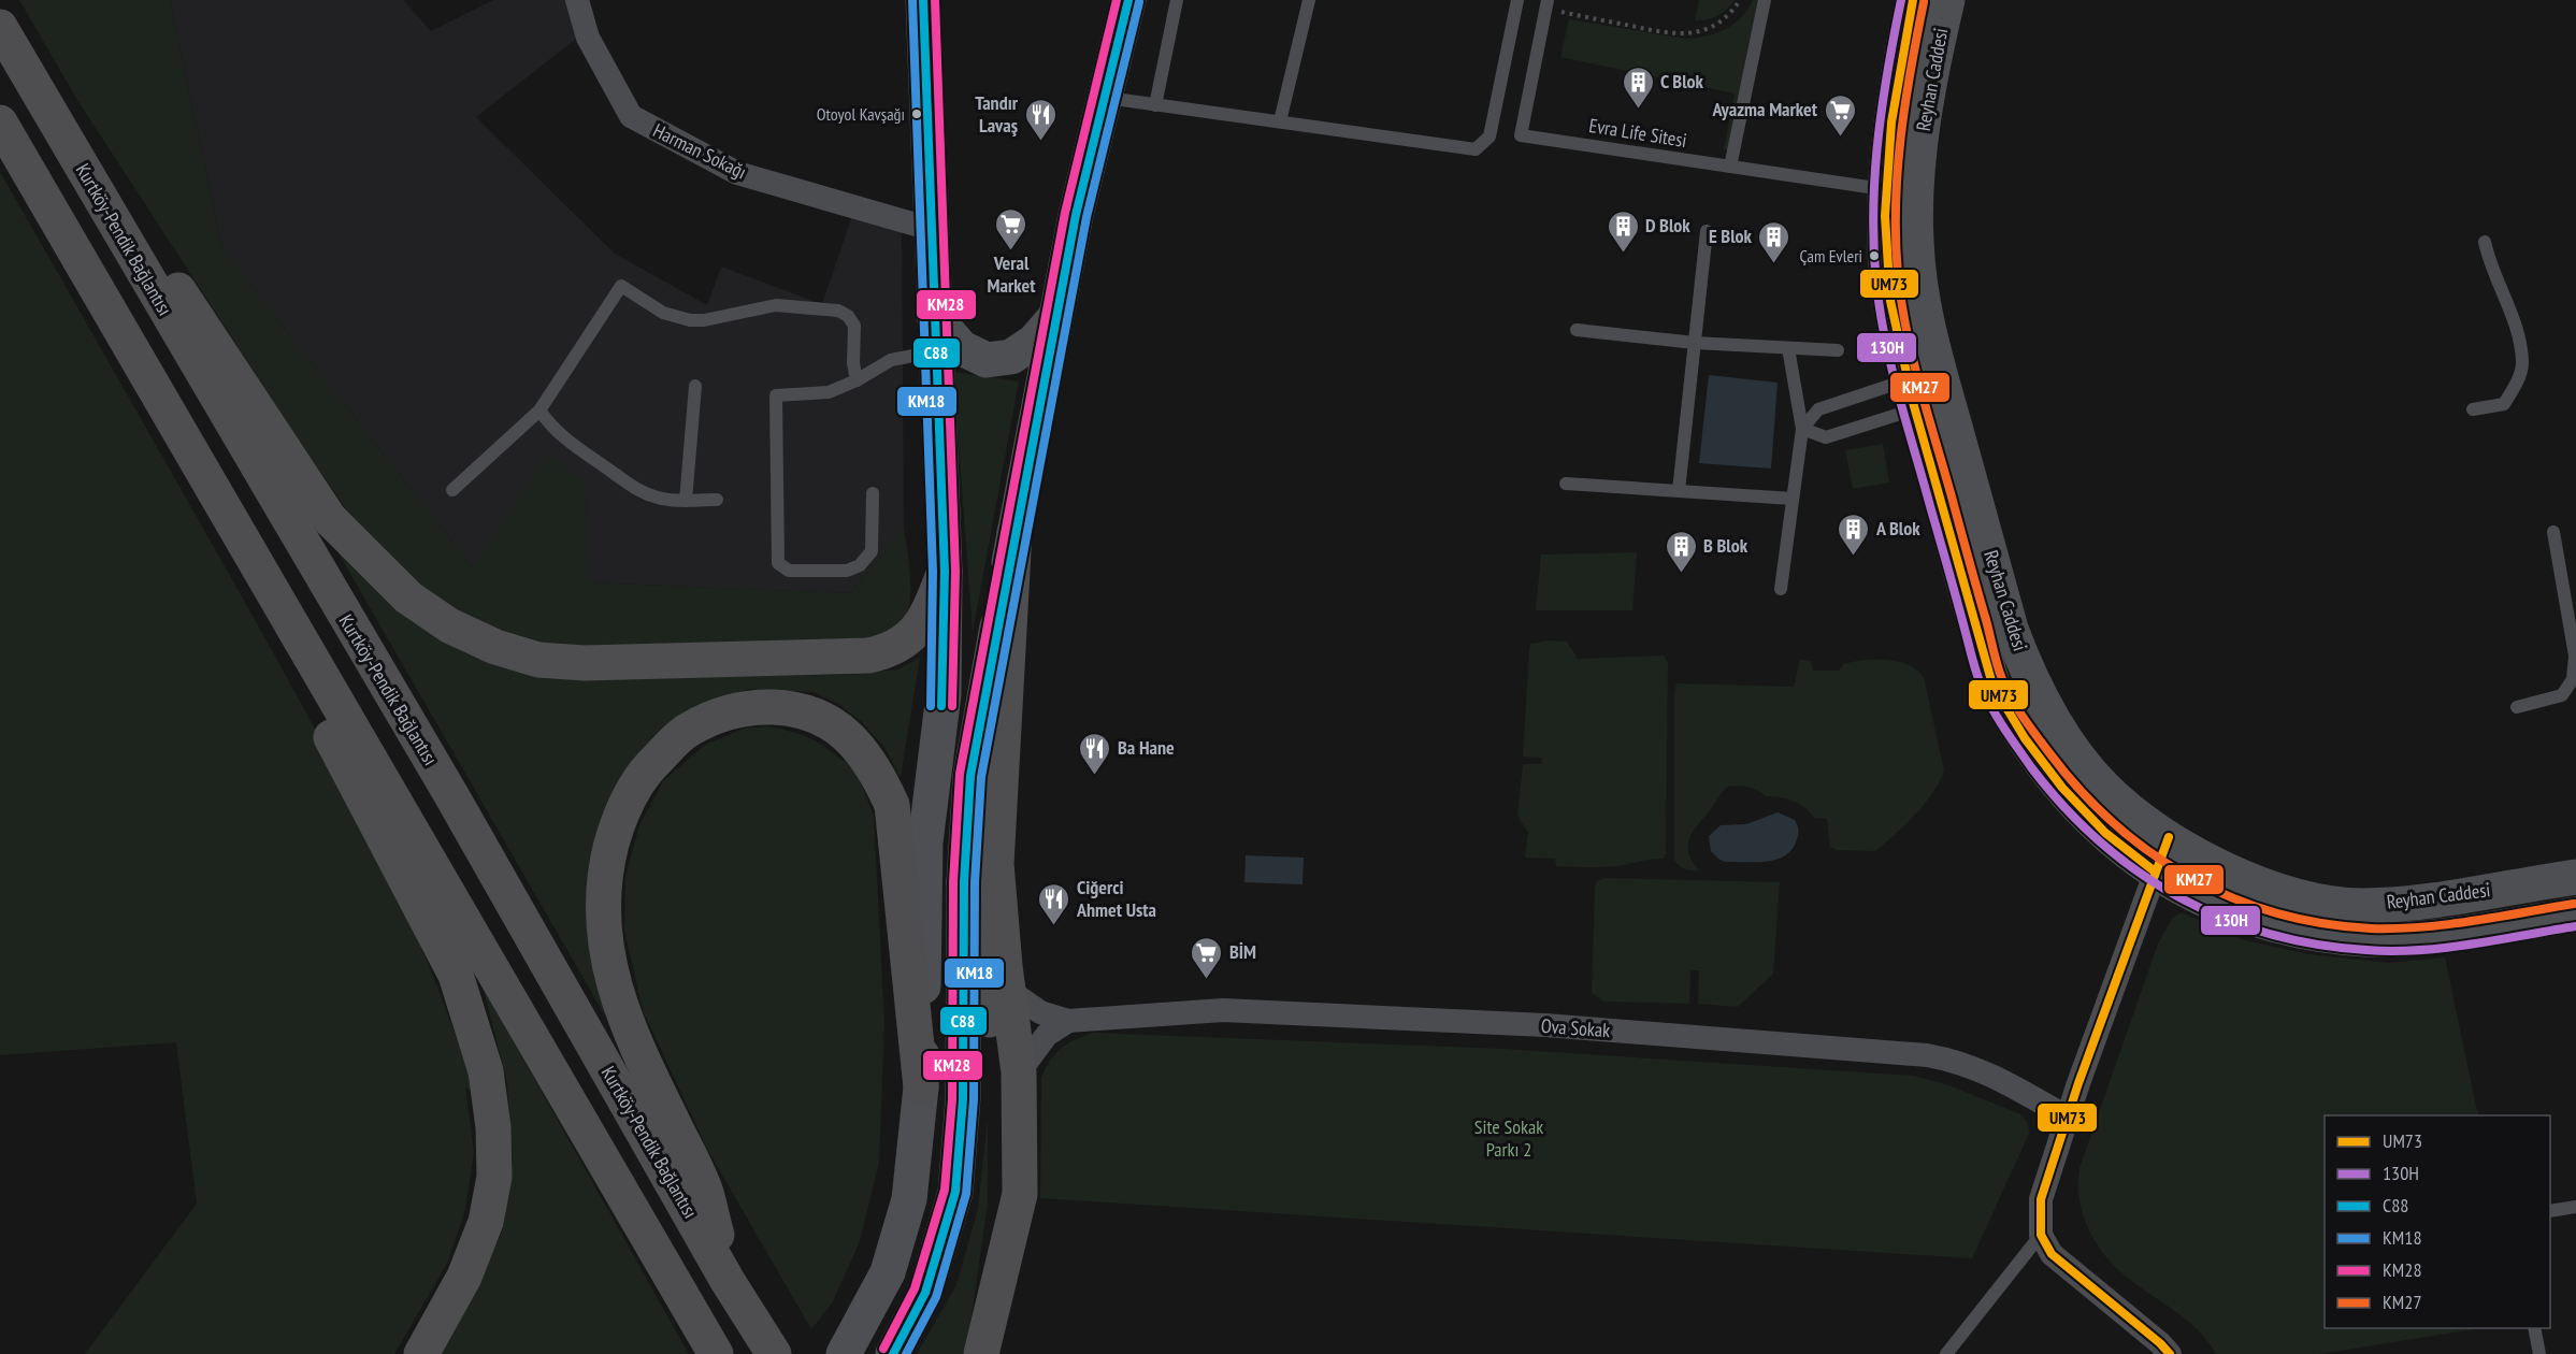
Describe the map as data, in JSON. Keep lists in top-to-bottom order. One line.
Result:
{"streets":{"highway":["Kurtköy-Pendik Bağlantısı"],"main road":["Reyhan Caddesi"],"street":["Harman Sokağı","Ova Sokak"],"lane":["Evra Life Sitesi"]},"crossings":[["Reyhan Caddesi","Evra Life Sitesi"]],"parks":["Site Sokak Parkı 2"],"places":{"building":["C Blok","D Blok","E Blok","A Blok","B Blok"],"other":["Otoyol Kavşağı","Çam Evleri"],"supermarket":["Ayazma Market","Veral Market","BİM"],"restaurant":["Tandır Lavaş","Ba Hane","Ciğerci Ahmet Usta"]},"lines":["transit line UM73","transit line 130H","transit line C88","transit line KM18","transit line KM28","transit line KM27"],"legend":["UM73","130H","C88","KM18","KM28","KM27"]}
